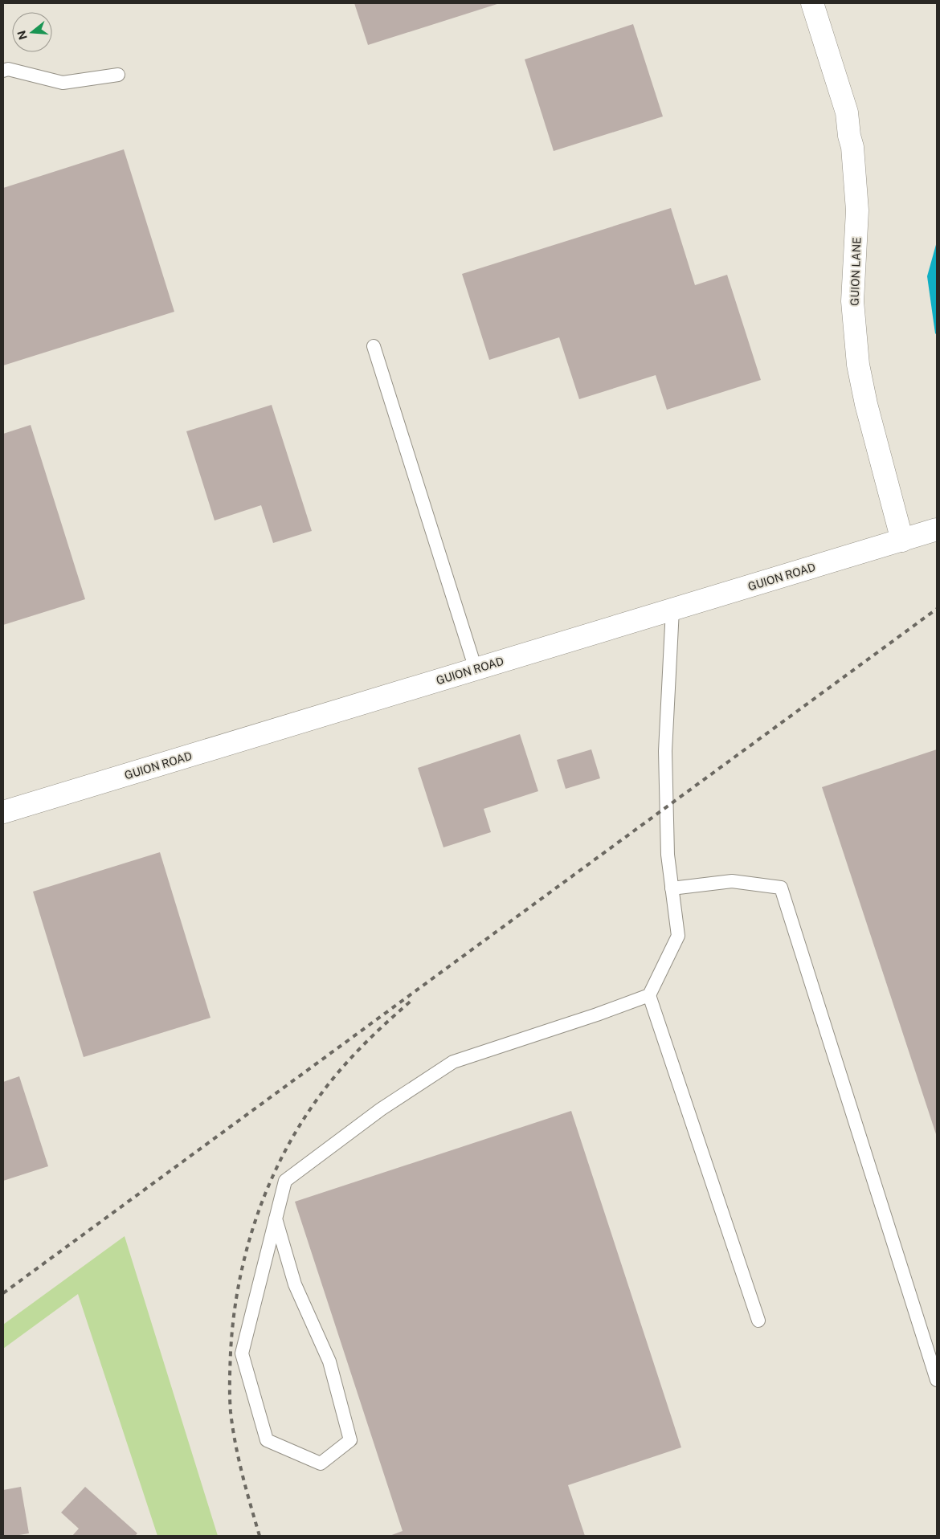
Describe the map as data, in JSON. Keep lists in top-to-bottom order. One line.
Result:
{"streets":{"street":["GUION LANE","GUION ROAD"]},"crossings":[["GUION LANE","GUION ROAD"]],"north":"left"}
